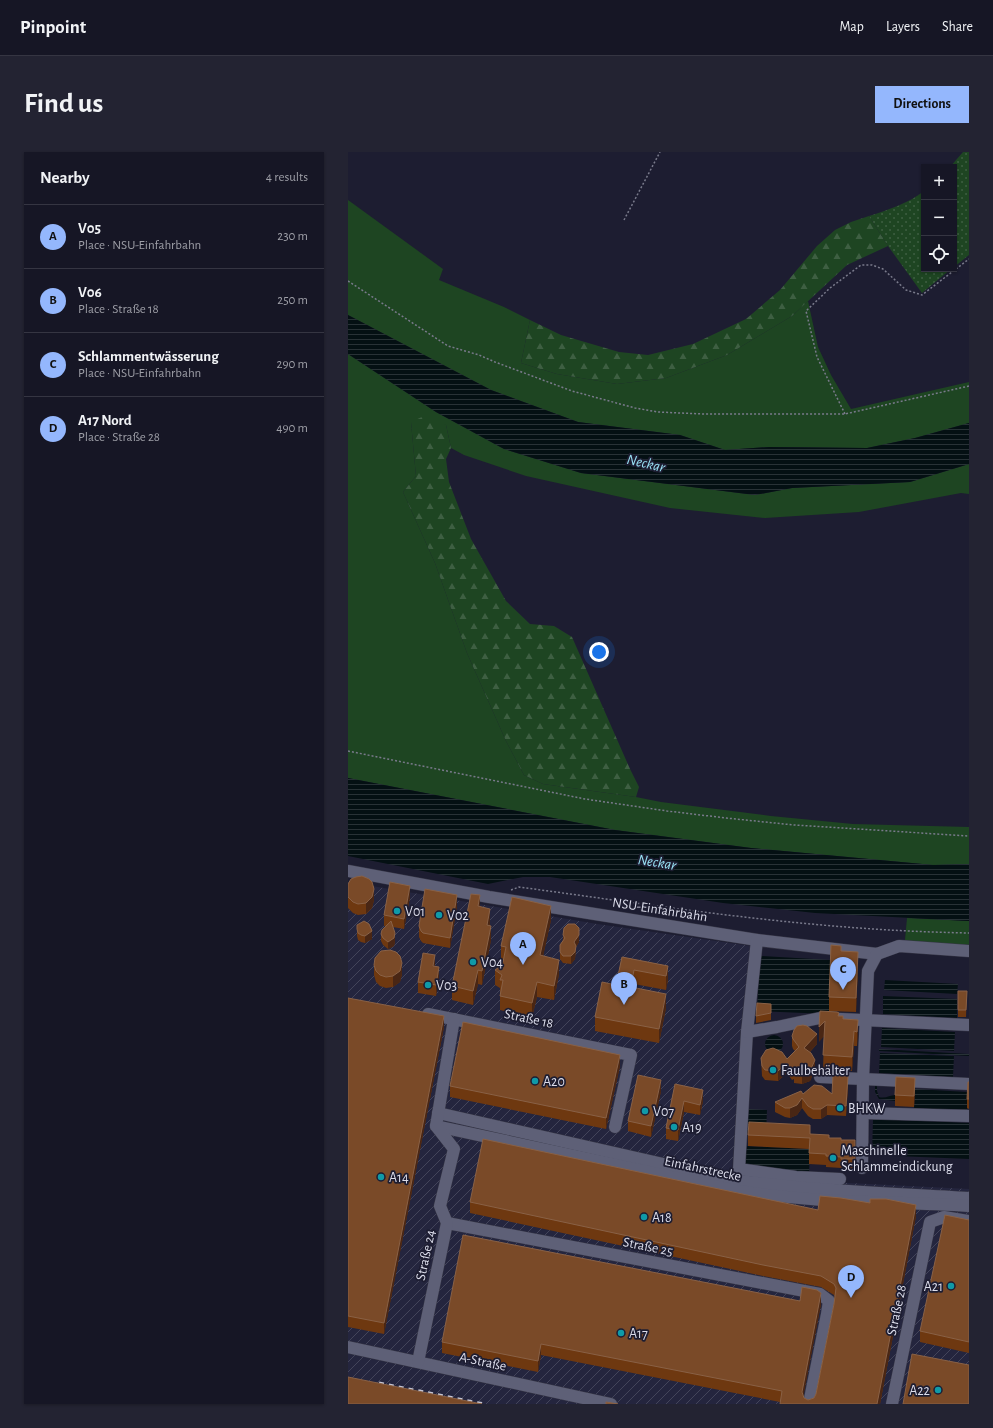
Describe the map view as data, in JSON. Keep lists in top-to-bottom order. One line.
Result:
{"streets":{"street":["NSU-Einfahrbahn","Straße 18","Einfahrstrecke","Straße 25","Straße 24","Straße 28","A-Straße"]},"crossings":[["Einfahrstrecke","Straße 24"],["Straße 25","Straße 24"],["Straße 24","A-Straße"]],"water":["Neckar"],"places":["V01","V02","V04","V03","Faulbehälter","A20","BHKW","V07","A19","Maschinelle Schlammeindickung","A14","A18","A21","A17","A22"],"page":{"header":"Pinpoint","nav":["Map","Layers","Share"],"buttons":"Directions","title":"Find us","heading":["Nearby","4 results"],"map_buttons":["+","−"],"list":[{"mark":"A","name":"V05","note":"Place · NSU-Einfahrbahn","value":"230 m"},{"mark":"B","name":"V06","note":"Place · Straße 18","value":"250 m"},{"mark":"C","name":"Schlammentwässerung","note":"Place · NSU-Einfahrbahn","value":"290 m"},{"mark":"D","name":"A17 Nord","note":"Place · Straße 28","value":"490 m"}],"pins":["A","C","B","D"]}}
